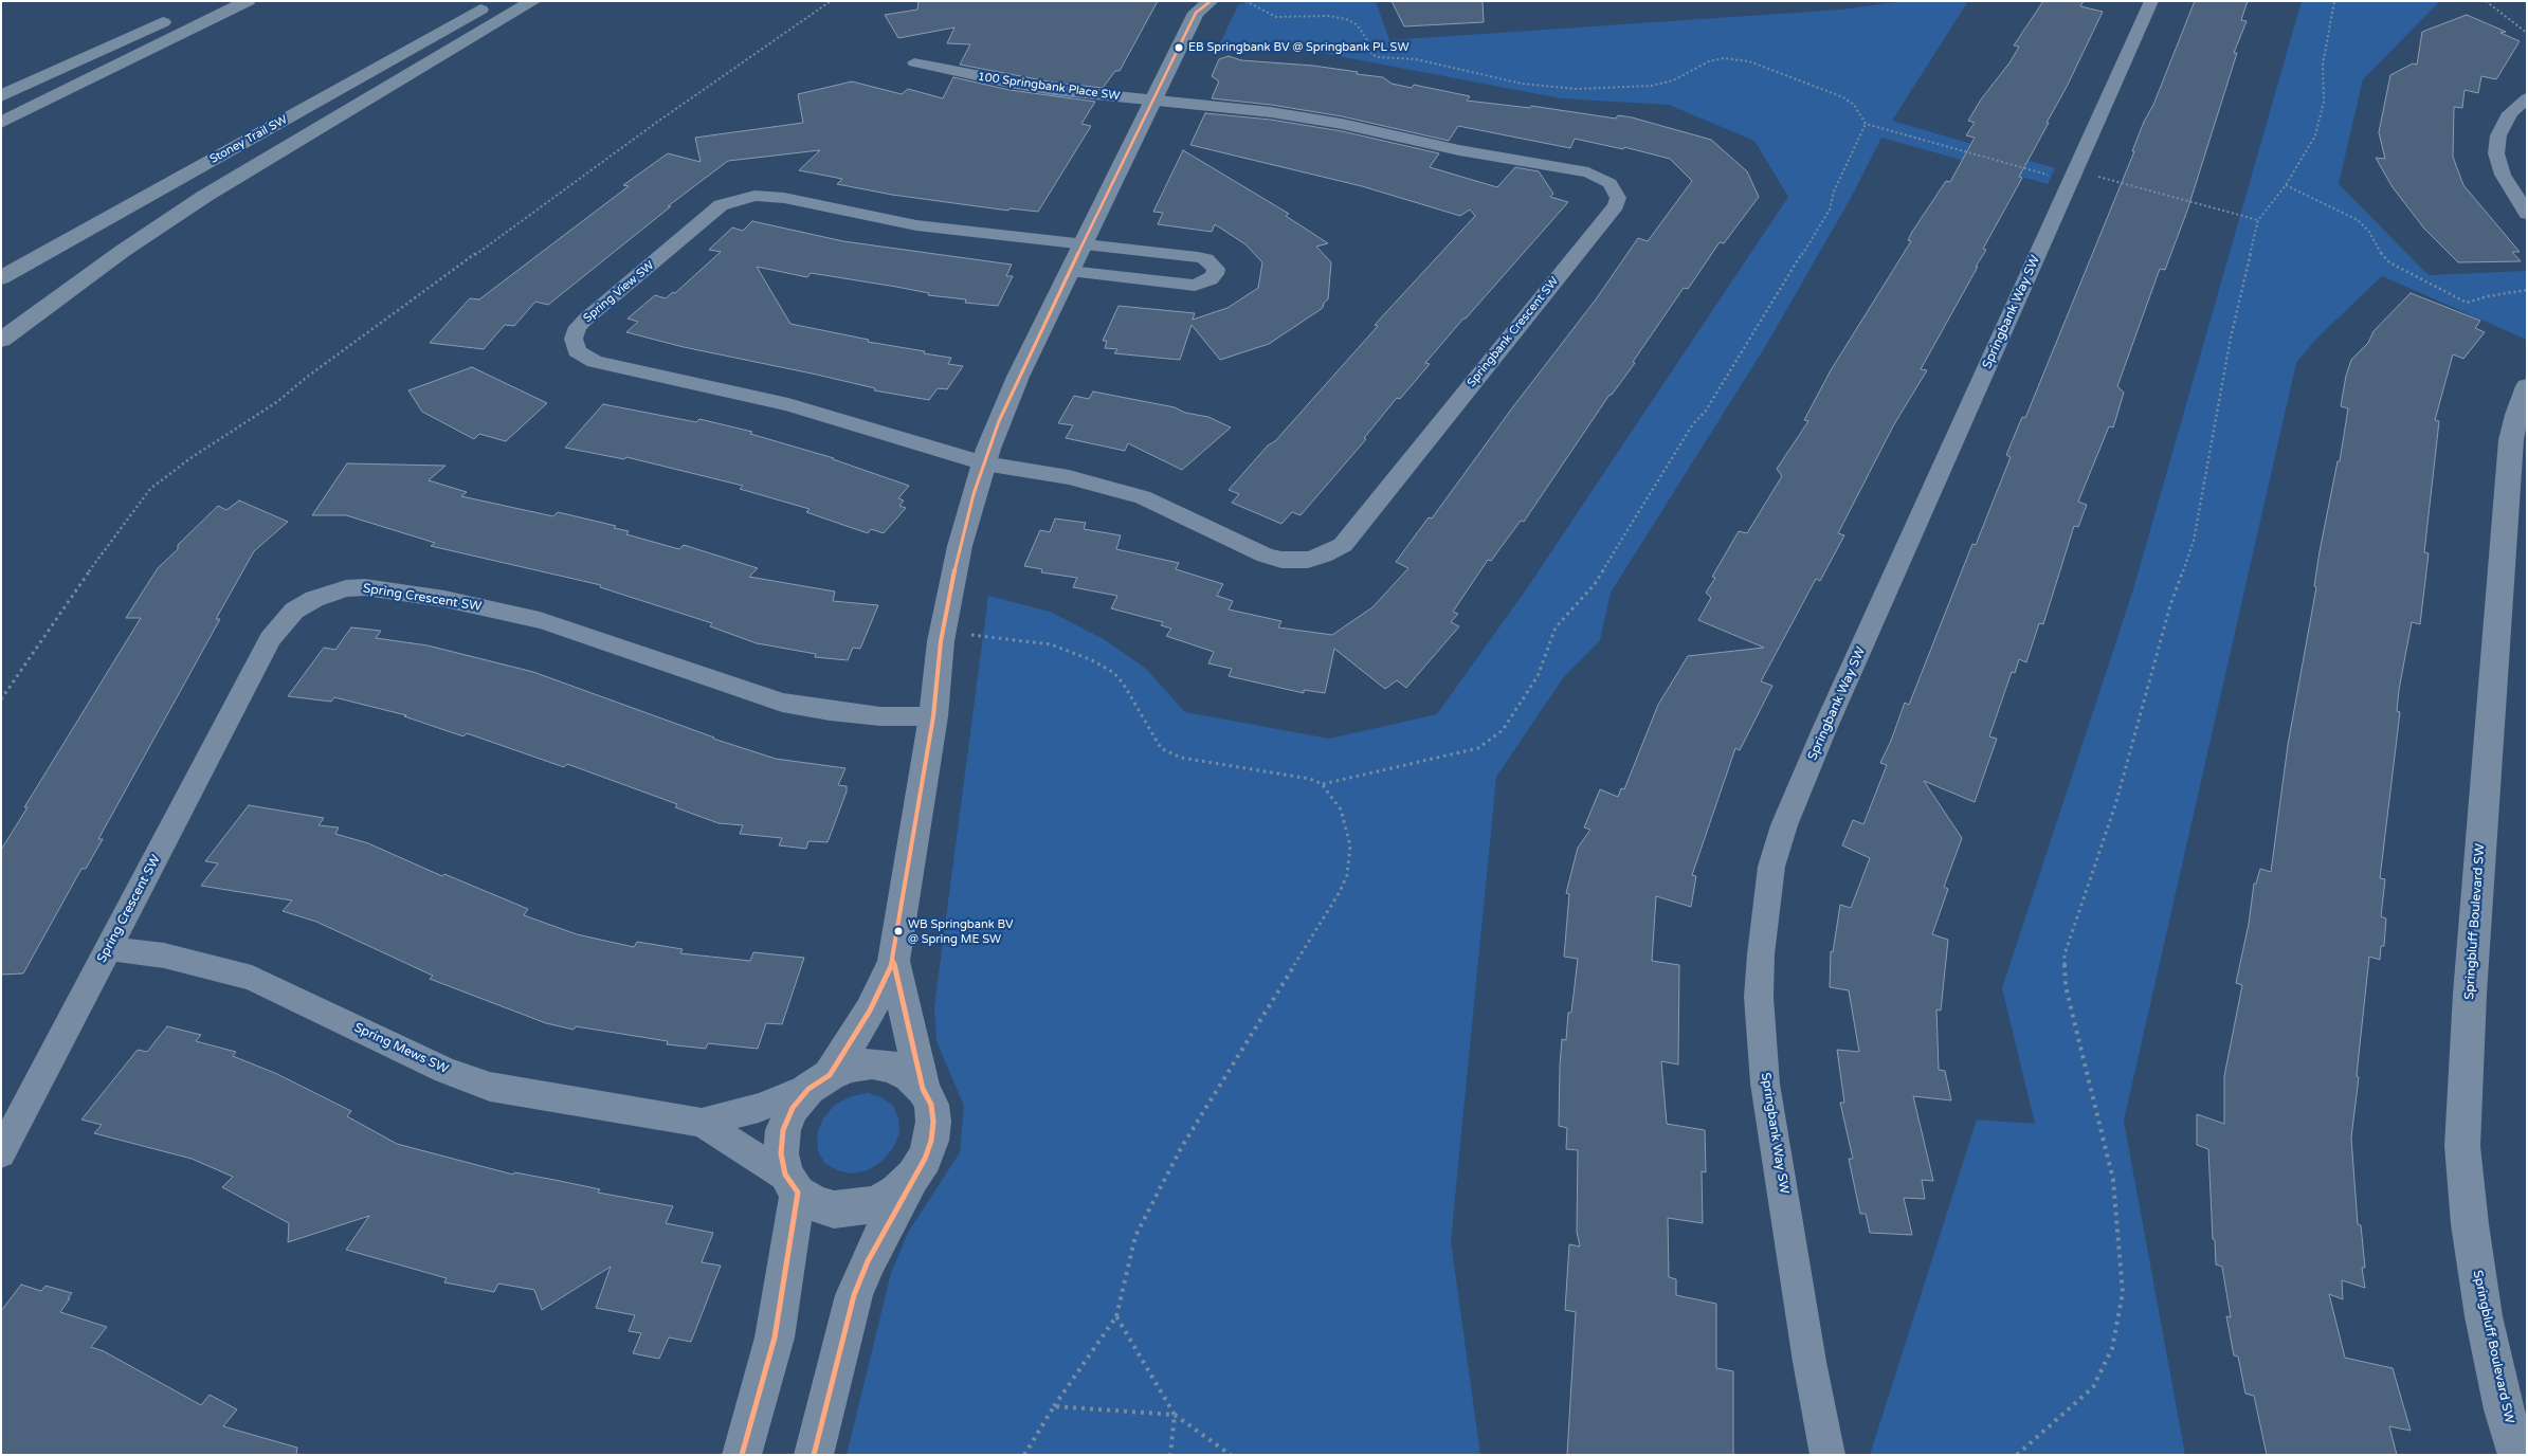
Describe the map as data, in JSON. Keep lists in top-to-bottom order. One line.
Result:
{"streets":{"highway":["Stoney Trail SW"],"street":["100 Springbank Place SW","Spring View SW","Springbank Way SW","Springbank Crescent SW","Spring Crescent SW","Springbluff Boulevard SW","Spring Mews SW"]},"crossings":[["100 Springbank Place SW","Springbank Crescent SW"],["Spring View SW","Springbank Crescent SW"],["Spring Crescent SW","Spring Mews SW"]],"places":["EB Springbank BV @ Springbank PL SW","WB Springbank BV @ Spring ME SW"]}
